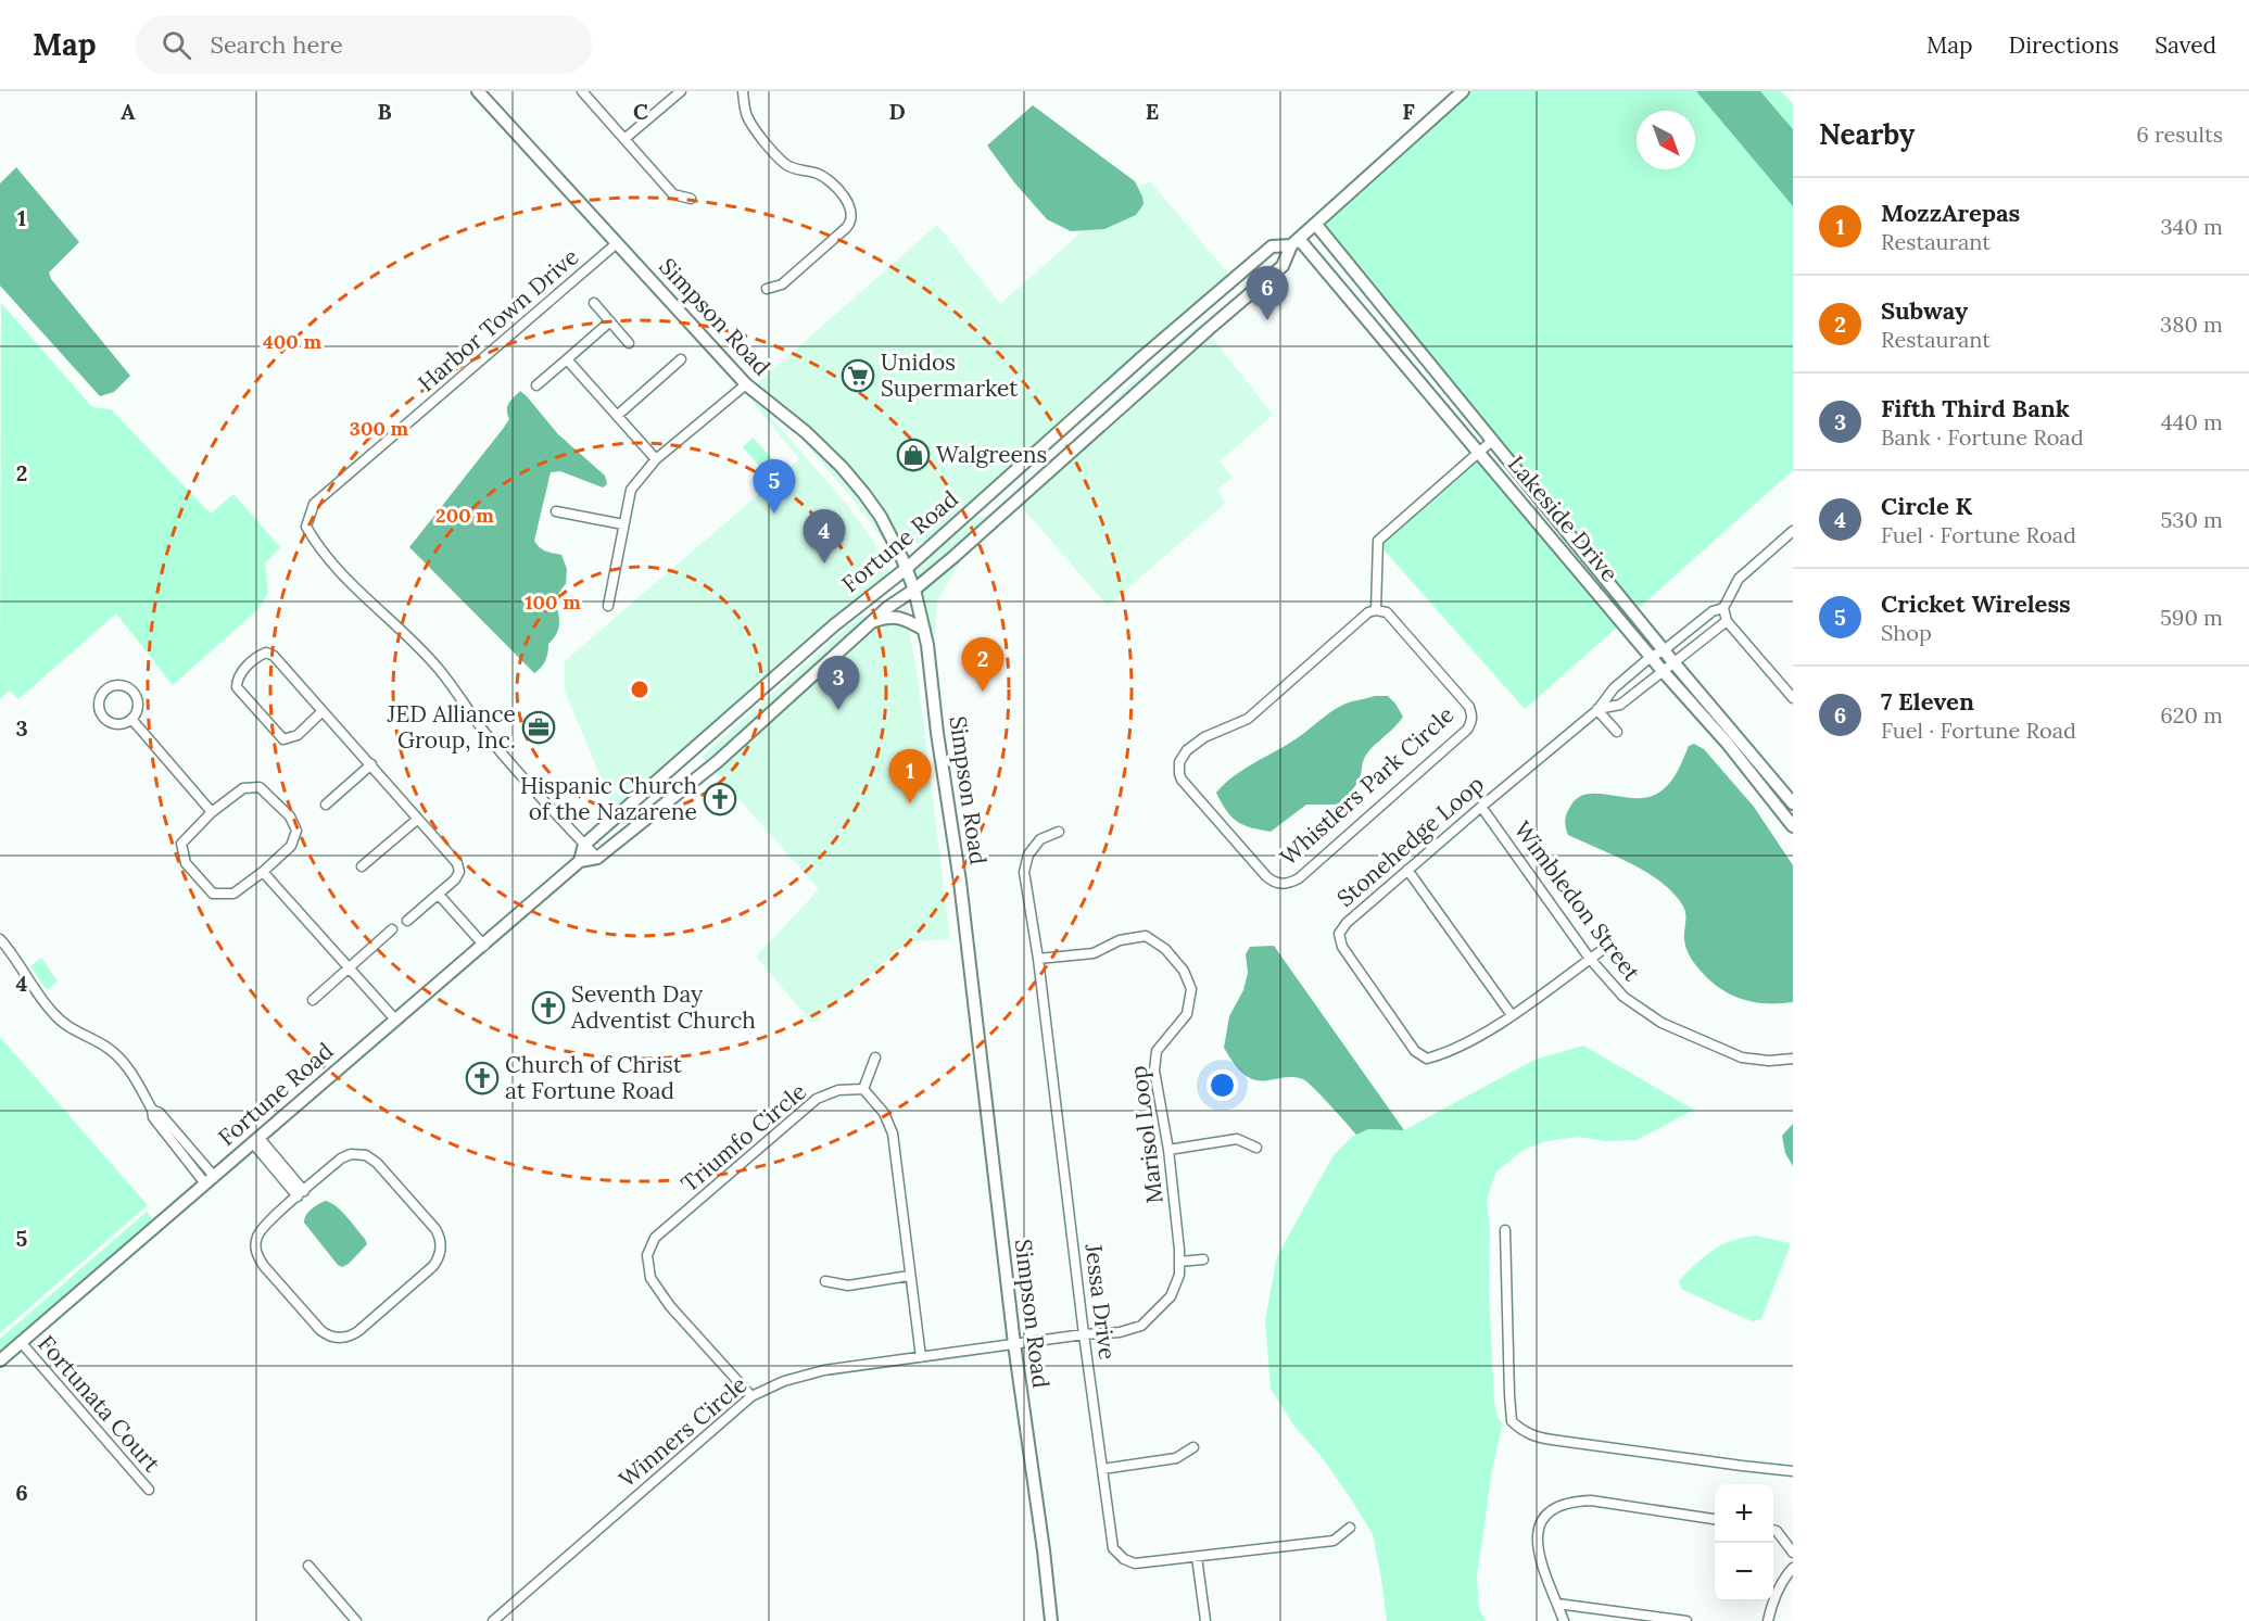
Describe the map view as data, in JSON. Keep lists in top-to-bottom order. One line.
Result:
{"streets":{"street":["Simpson Road","Harbor Town Drive","Lakeside Drive","Fortune Road","Whistlers Park Circle","Stonehedge Loop","Wimbledon Street","Marisol Loop","Triumfo Circle","Jessa Drive","Fortunata Court","Winners Circle"]},"crossings":[["Simpson Road","Harbor Town Drive"],["Simpson Road","Fortune Road"],["Simpson Road","Marisol Loop"],["Simpson Road","Winners Circle"],["Harbor Town Drive","Fortune Road"],["Lakeside Drive","Fortune Road"],["Lakeside Drive","Stonehedge Loop"],["Fortune Road","Fortunata Court"],["Stonehedge Loop","Wimbledon Street"],["Marisol Loop","Jessa Drive"],["Marisol Loop","Winners Circle"],["Triumfo Circle","Winners Circle"]],"places":{"supermarket":["Unidos Supermarket"],"shop":["Walgreens"],"office":["JED Alliance Group, Inc."],"church":["Hispanic Church of the Nazarene","Seventh Day Adventist Church","Church of Christ at Fortune Road"]},"north":"bottom right","page":{"header":"Map","search":"Search here","nav":["Map","Directions","Saved"],"heading":["Nearby","6 results"],"list":[{"mark":"1","name":"MozzArepas","note":"Restaurant","value":"340 m"},{"mark":"2","name":"Subway","note":"Restaurant","value":"380 m"},{"mark":"3","name":"Fifth Third Bank","note":"Bank · Fortune Road","value":"440 m"},{"mark":"4","name":"Circle K","note":"Fuel · Fortune Road","value":"530 m"},{"mark":"5","name":"Cricket Wireless","note":"Shop","value":"590 m"},{"mark":"6","name":"7 Eleven","note":"Fuel · Fortune Road","value":"620 m"}],"pins":["6","5","4","2","3","1"],"map_buttons":["+","−"]},"grid":{"columns":["A","B","C","D","E","F"],"rows":["1","2","3","4","5","6"]},"rings":["400 m","300 m","200 m","100 m"]}
